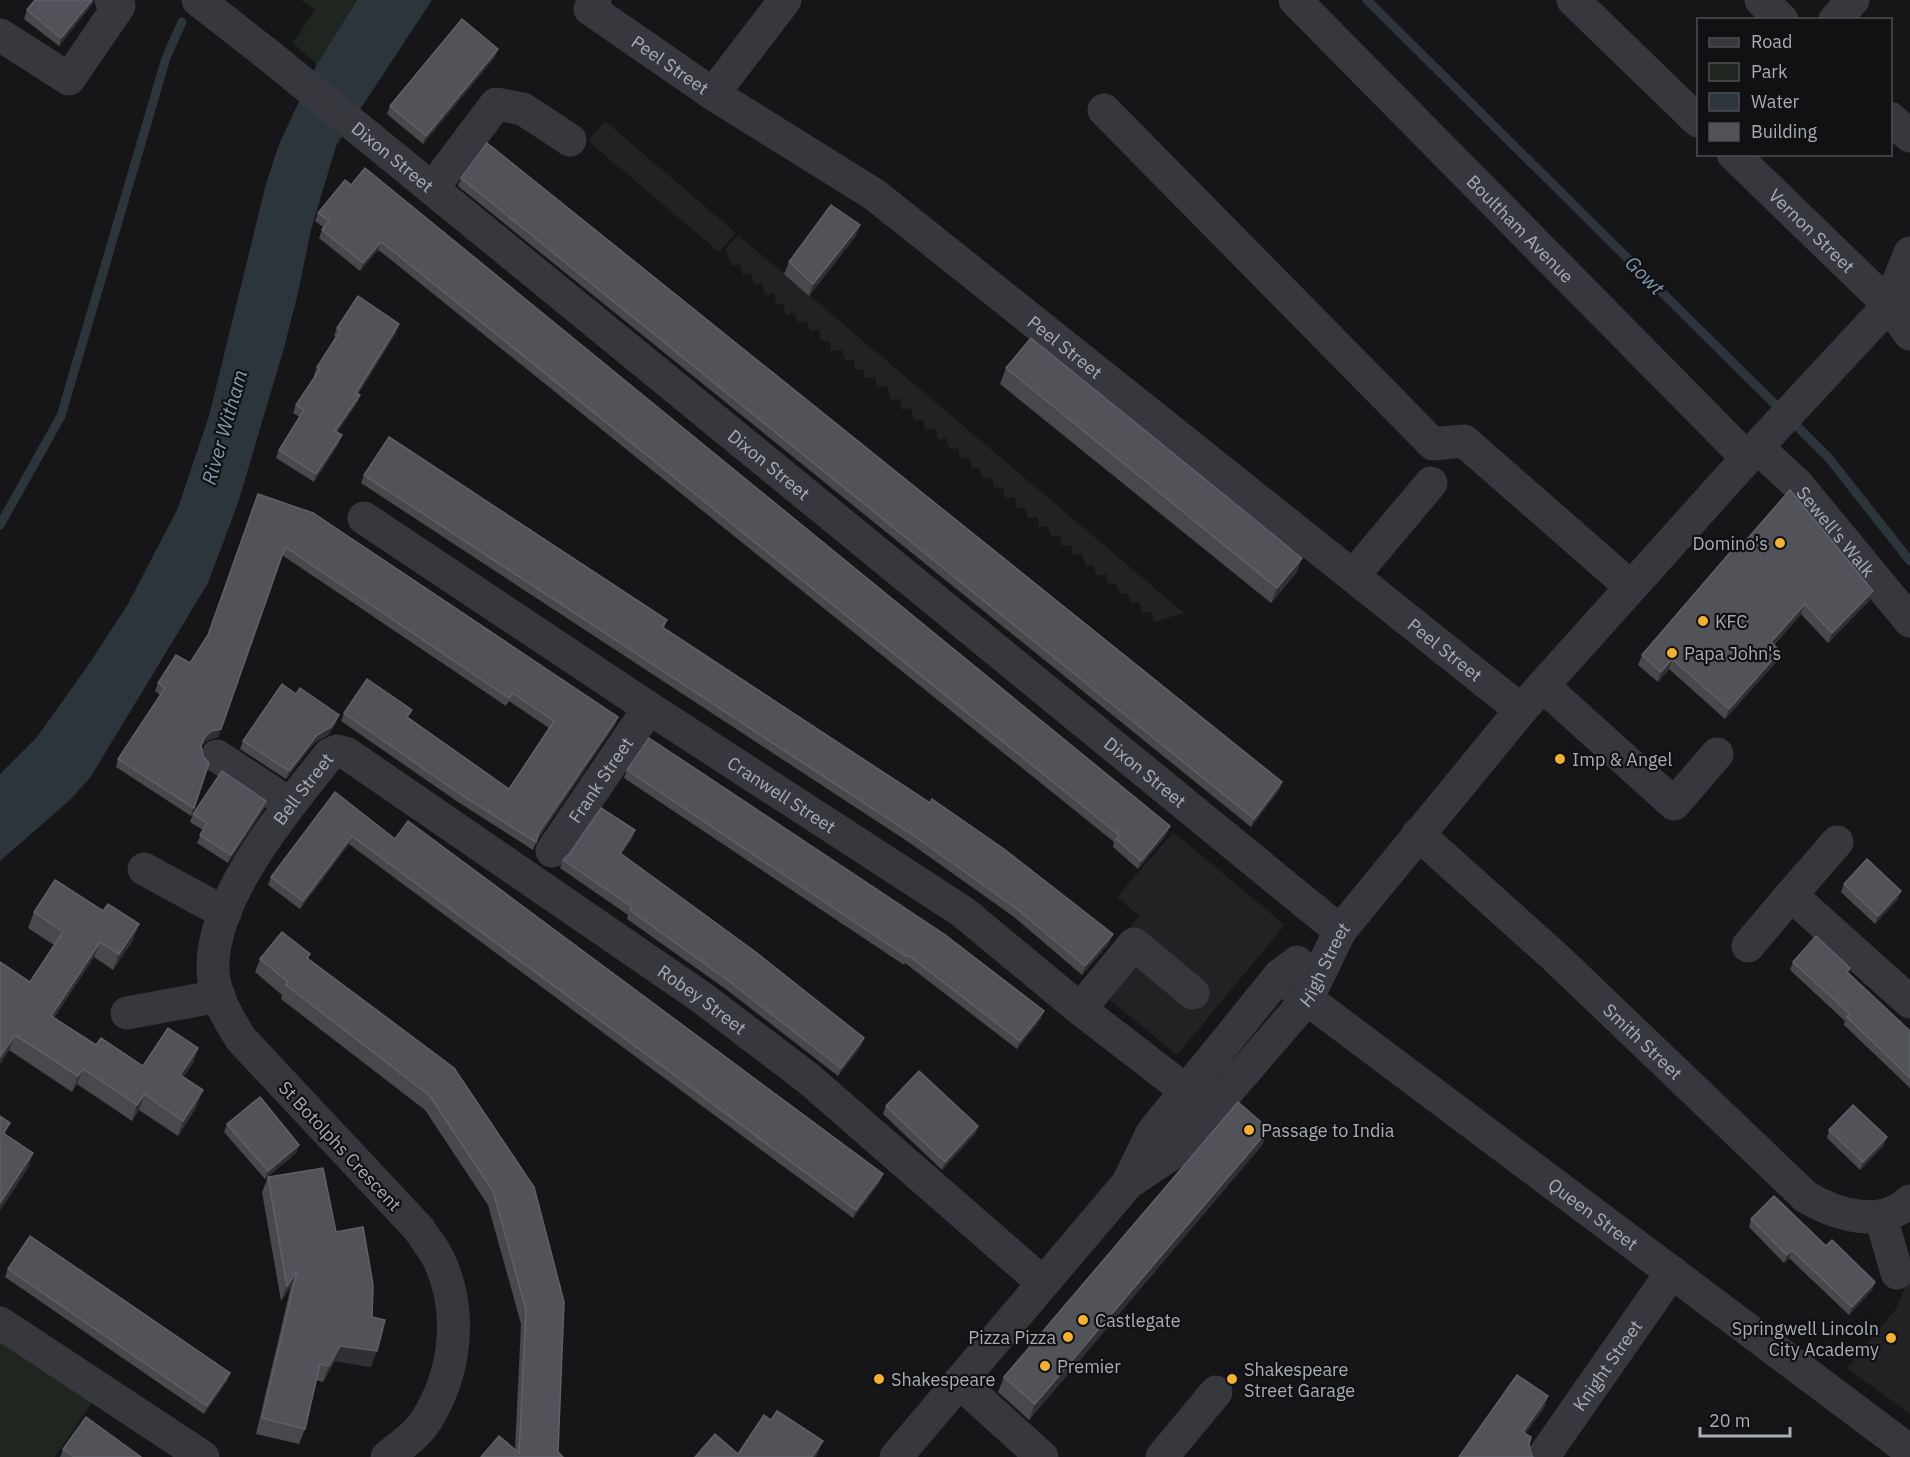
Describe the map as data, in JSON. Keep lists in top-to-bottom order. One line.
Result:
{"streets":{"street":["Peel Street","Dixon Street","Boultham Avenue","Vernon Street","Sewell's Walk","Frank Street","Bell Street","Cranwell Street","High Street","Robey Street","Smith Street","St Botolphs Crescent","Queen Street","Knight Street"]},"crossings":[["Dixon Street","High Street"],["Boultham Avenue","Sewell's Walk"],["Frank Street","Cranwell Street"],["Bell Street","Robey Street"],["Bell Street","St Botolphs Crescent"],["Cranwell Street","High Street"],["High Street","Queen Street"],["Queen Street","Knight Street"]],"water":["Gowt","River Witham"],"places":["Domino's","KFC","Papa John's","Imp & Angel","Passage to India","Castlegate","Pizza Pizza","Springwell Lincoln City Academy","Premier","Shakespeare","Shakespeare Street Garage"],"legend":["Road","Park","Water","Building"],"scale_bar":"20 m"}
